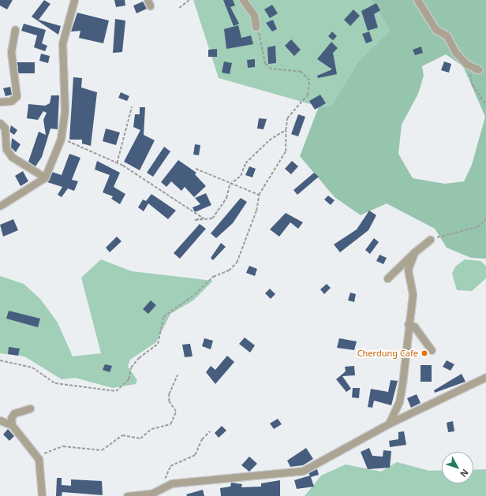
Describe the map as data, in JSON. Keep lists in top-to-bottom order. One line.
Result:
{"places":["Cherdung Cafe"],"north":"bottom right"}
